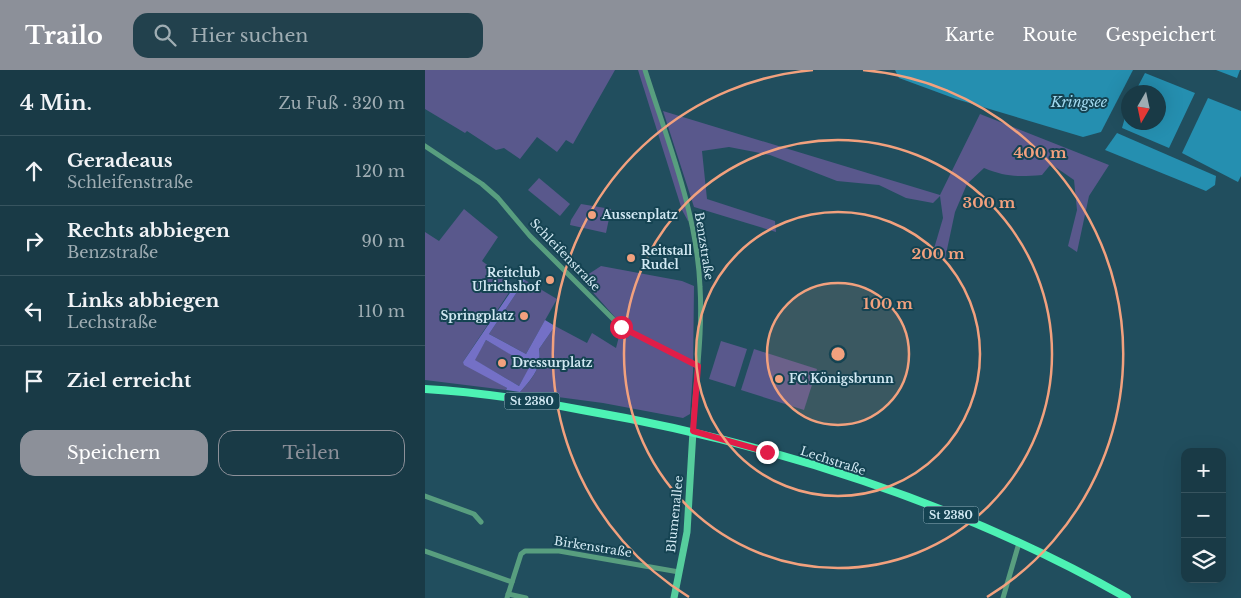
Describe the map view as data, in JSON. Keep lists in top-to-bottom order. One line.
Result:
{"streets":{"main road":["St 2380","Lechstraße"],"street":["Benzstraße","Schleifenstraße","Blumenallee","Birkenstraße"]},"crossings":[["Benzstraße","Schleifenstraße"],["Benzstraße","Lechstraße"],["Benzstraße","Blumenallee"],["Lechstraße","Blumenallee"],["Blumenallee","Birkenstraße"]],"water":["Kringsee"],"places":["Aussenplatz","Reitstall Rudel","Reitclub Ulrichshof","Springplatz","Dressurplatz","FC Königsbrunn"],"north":"bottom","page":{"header":"Trailo","search":"Hier suchen","nav":["Karte","Route","Gespeichert"],"heading":["4 Min.","Zu Fuß · 320 m"],"list":[["Geradeaus","Schleifenstraße","120 m"],["Rechts abbiegen","Benzstraße","90 m"],["Links abbiegen","Lechstraße","110 m"],"Ziel erreicht"],"buttons":["Speichern","Teilen"],"map_buttons":["+","−"]},"rings":["400 m","300 m","200 m","100 m"]}
